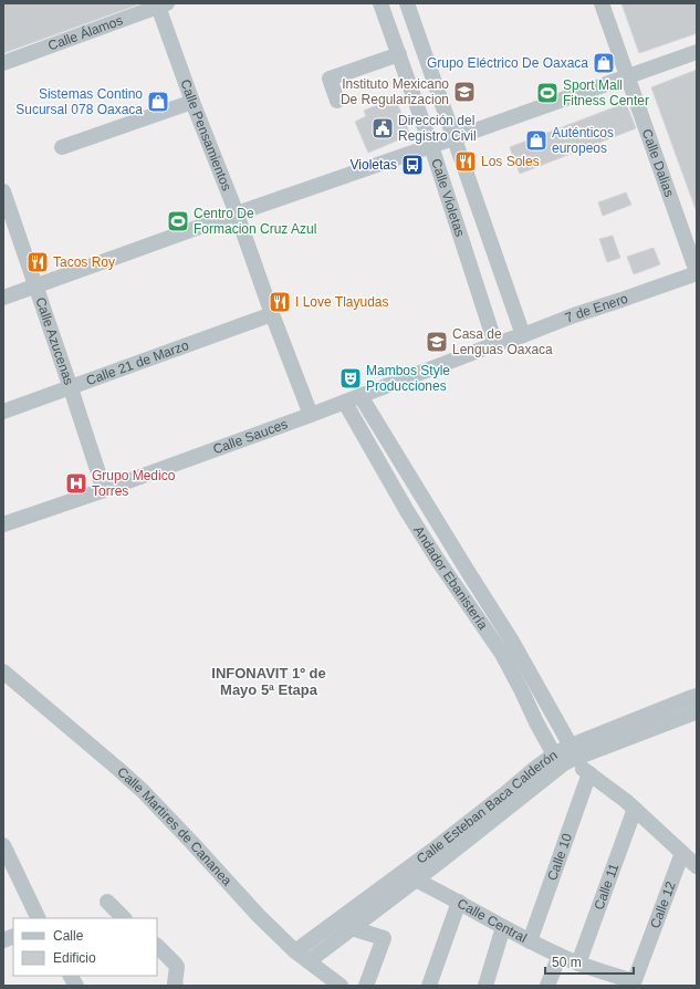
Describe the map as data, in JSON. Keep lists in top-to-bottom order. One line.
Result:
{"streets":{"street":["Calle Álamos","Calle Pensamientos","Calle Dalias","Calle Violetas","7 de Enero","Calle Azucenas","Calle 21 de Marzo","Calle Sauces","Andador Ebanistería","Calle Esteban Baca Calderón","Calle Martires de Cananea","Calle 10","Calle 11","Calle 12","Calle Central"]},"crossings":[["Calle Álamos","Calle Pensamientos"],["Calle Pensamientos","Calle 21 de Marzo"],["Calle Pensamientos","Calle Sauces"],["Calle Dalias","7 de Enero"],["Calle Violetas","7 de Enero"],["Calle Violetas","Calle Sauces"],["7 de Enero","Calle Sauces"],["Calle Azucenas","Calle 21 de Marzo"],["Calle Azucenas","Calle Sauces"],["Calle Sauces","Andador Ebanistería"],["Andador Ebanistería","Calle Esteban Baca Calderón"],["Andador Ebanistería","Calle 10"],["Andador Ebanistería","Calle 11"],["Andador Ebanistería","Calle 12"],["Calle Esteban Baca Calderón","Calle Martires de Cananea"],["Calle Esteban Baca Calderón","Calle Central"],["Calle 10","Calle Central"],["Calle 11","Calle Central"],["Calle 12","Calle Central"]],"districts":["INFONAVIT 1º de Mayo 5ª Etapa"],"places":{"shop":["Grupo Eléctrico De Oaxaca","Sistemas Contino Sucursal 078 Oaxaca","Auténticos europeos"],"school or university":["Instituto Mexicano De Regularizacion","Casa de Lenguas Oaxaca"],"sports":["Sport Mall Fitness Center","Centro De Formacion Cruz Azul"],"public building":["Dirección del Registro Civil"],"restaurant":["Los Soles","Tacos Roy","I Love Tlayudas"],"bus stop":["Violetas"],"theatre":["Mambos Style Producciones"],"hospital":["Grupo Medico Torres"]},"legend":["Calle","Edificio"],"scale_bar":"50 m"}
